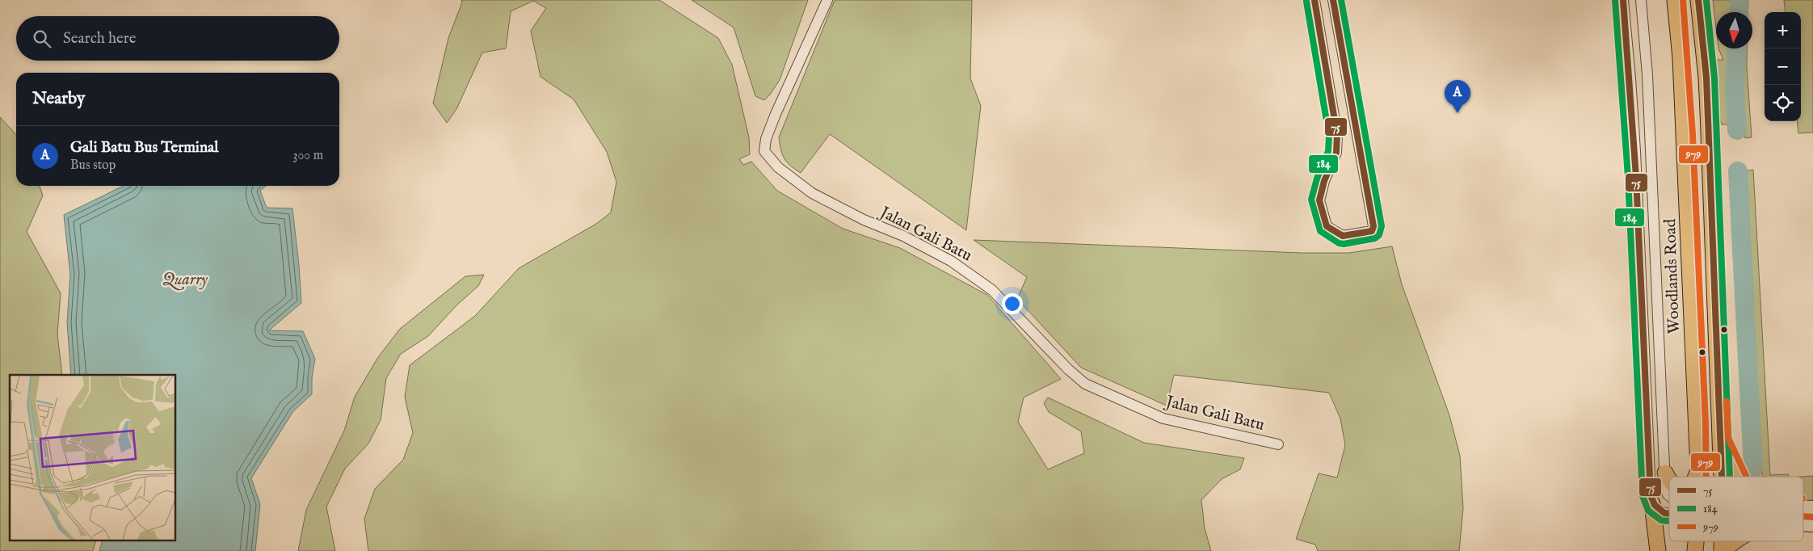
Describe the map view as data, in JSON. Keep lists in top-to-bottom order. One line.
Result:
{"streets":{"main road":["Woodlands Road"],"street":["Jalan Gali Batu"]},"water":["Quarry"],"lines":["transit line 75","transit line 184","transit line 979"],"legend":["75","184","979"],"north":"bottom","page":{"map_buttons":["+","−"],"search":"Search here","heading":"Nearby","pins":"A","list":[{"mark":"A","name":"Gali Batu Bus Terminal","note":"Bus stop","value":"300 m"}]}}
